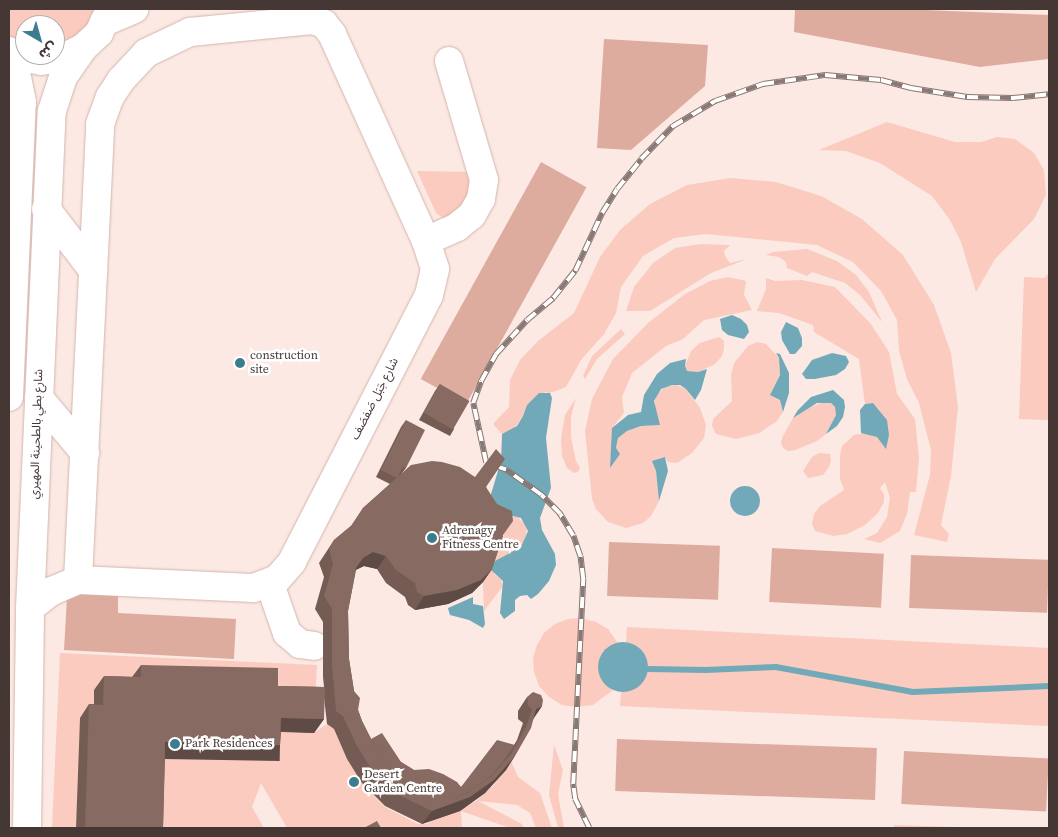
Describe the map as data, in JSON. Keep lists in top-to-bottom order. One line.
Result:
{"streets":{"street":["شارع جَبَل صَفصَف","شارع بطي بالطحينة المهيري"]},"places":["construction site","Adrenagy Fitness Centre","Park Residences","Desert Garden Centre"],"north":"bottom right"}
